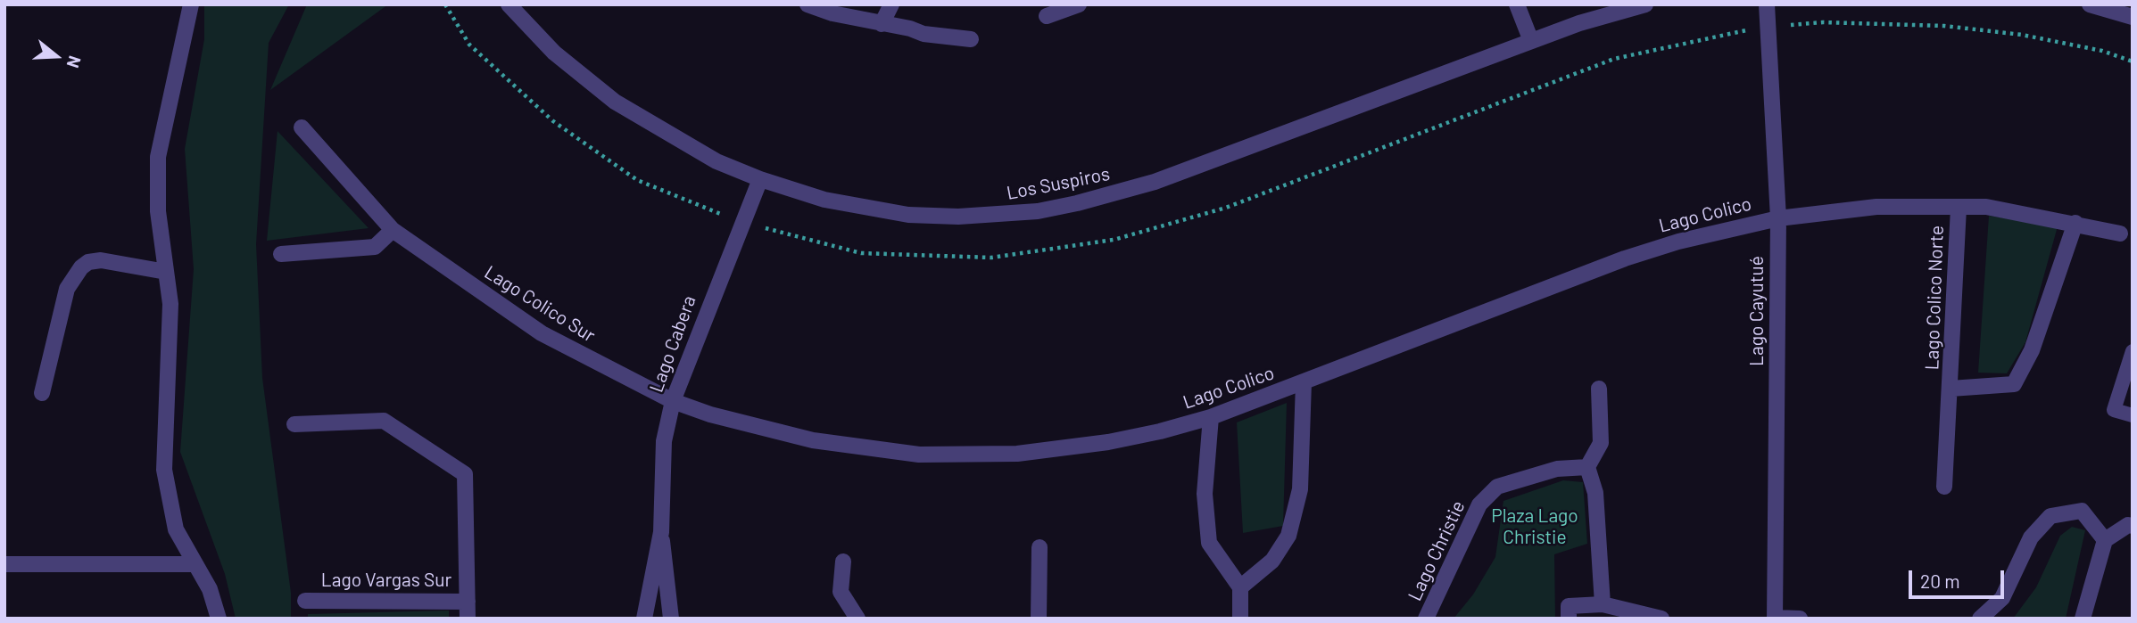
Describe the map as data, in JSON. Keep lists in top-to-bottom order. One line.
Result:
{"streets":{"street":["Los Suspiros","Lago Colico","Lago Colico Norte","Lago Colico Sur","Lago Cayutué","Lago Cabera","Lago Christie","Lago Vargas Sur"]},"crossings":[["Los Suspiros","Lago Cabera"],["Lago Colico","Lago Colico Norte"],["Lago Colico","Lago Colico Sur"],["Lago Colico","Lago Cayutué"],["Lago Colico","Lago Cabera"],["Lago Colico Norte","Lago Cayutué"],["Lago Colico Sur","Lago Cabera"]],"parks":["Plaza Lago Christie"],"scale_bar":"20 m","north":"right"}
